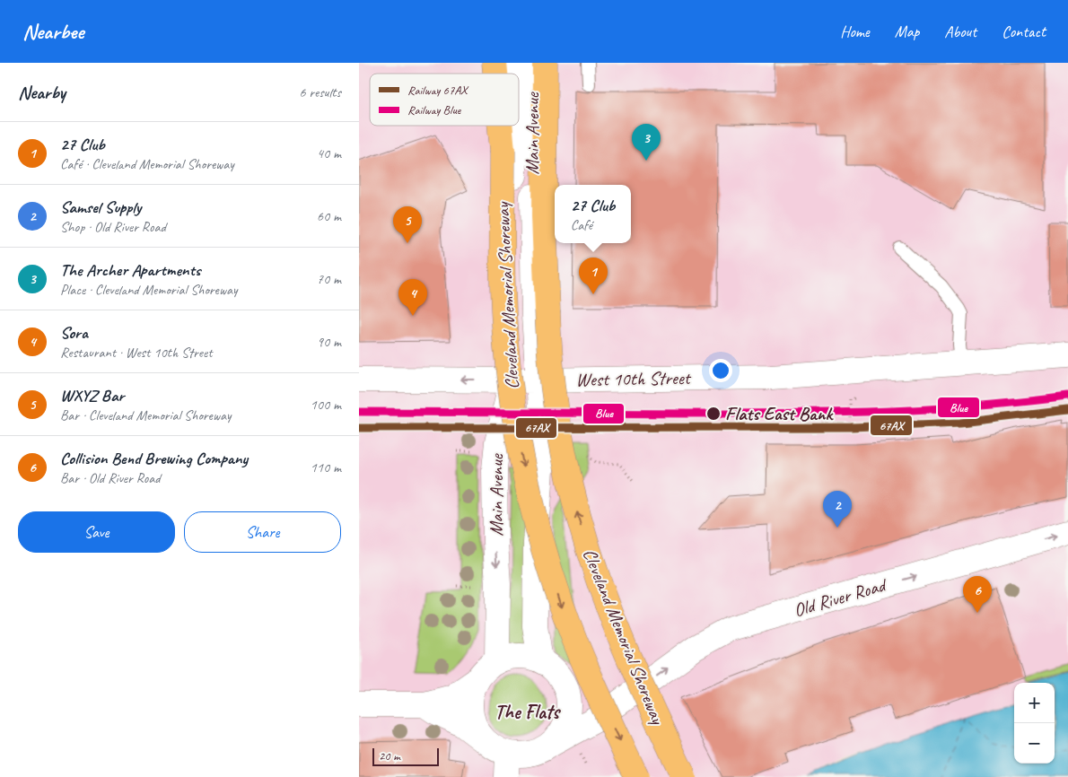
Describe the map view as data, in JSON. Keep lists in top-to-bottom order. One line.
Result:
{"streets":{"highway":["Cleveland Memorial Shoreway"],"street":["Main Avenue","West 10th Street","Old River Road"]},"crossings":[["Main Avenue","West 10th Street"],["Main Avenue","Old River Road"]],"one_way":["Old River Road"],"districts":["The Flats"],"places":["Flats East Bank"],"lines":["rail line Blue","rail line 67AX"],"legend":["Railway 67AX","Railway Blue"],"scale_bar":"20 m","page":{"header":"Nearbee","nav":["Home","Map","About","Contact"],"heading":["Nearby","6 results"],"list":[{"mark":"1","name":"27 Club","note":"Café · Cleveland Memorial Shoreway","value":"40 m"},{"mark":"2","name":"Samsel Supply","note":"Shop · Old River Road","value":"60 m"},{"mark":"3","name":"The Archer Apartments","note":"Place · Cleveland Memorial Shoreway","value":"70 m"},{"mark":"4","name":"Sora","note":"Restaurant · West 10th Street","value":"90 m"},{"mark":"5","name":"WXYZ Bar","note":"Bar · Cleveland Memorial Shoreway","value":"100 m"},{"mark":"6","name":"Collision Bend Brewing Company","note":"Bar · Old River Road","value":"110 m"}],"pins":["3","5","1","4","2","6"],"popup":["27 Club","Café"],"buttons":["Save","Share"],"map_buttons":["+","−"],"scale":"20 m"}}
